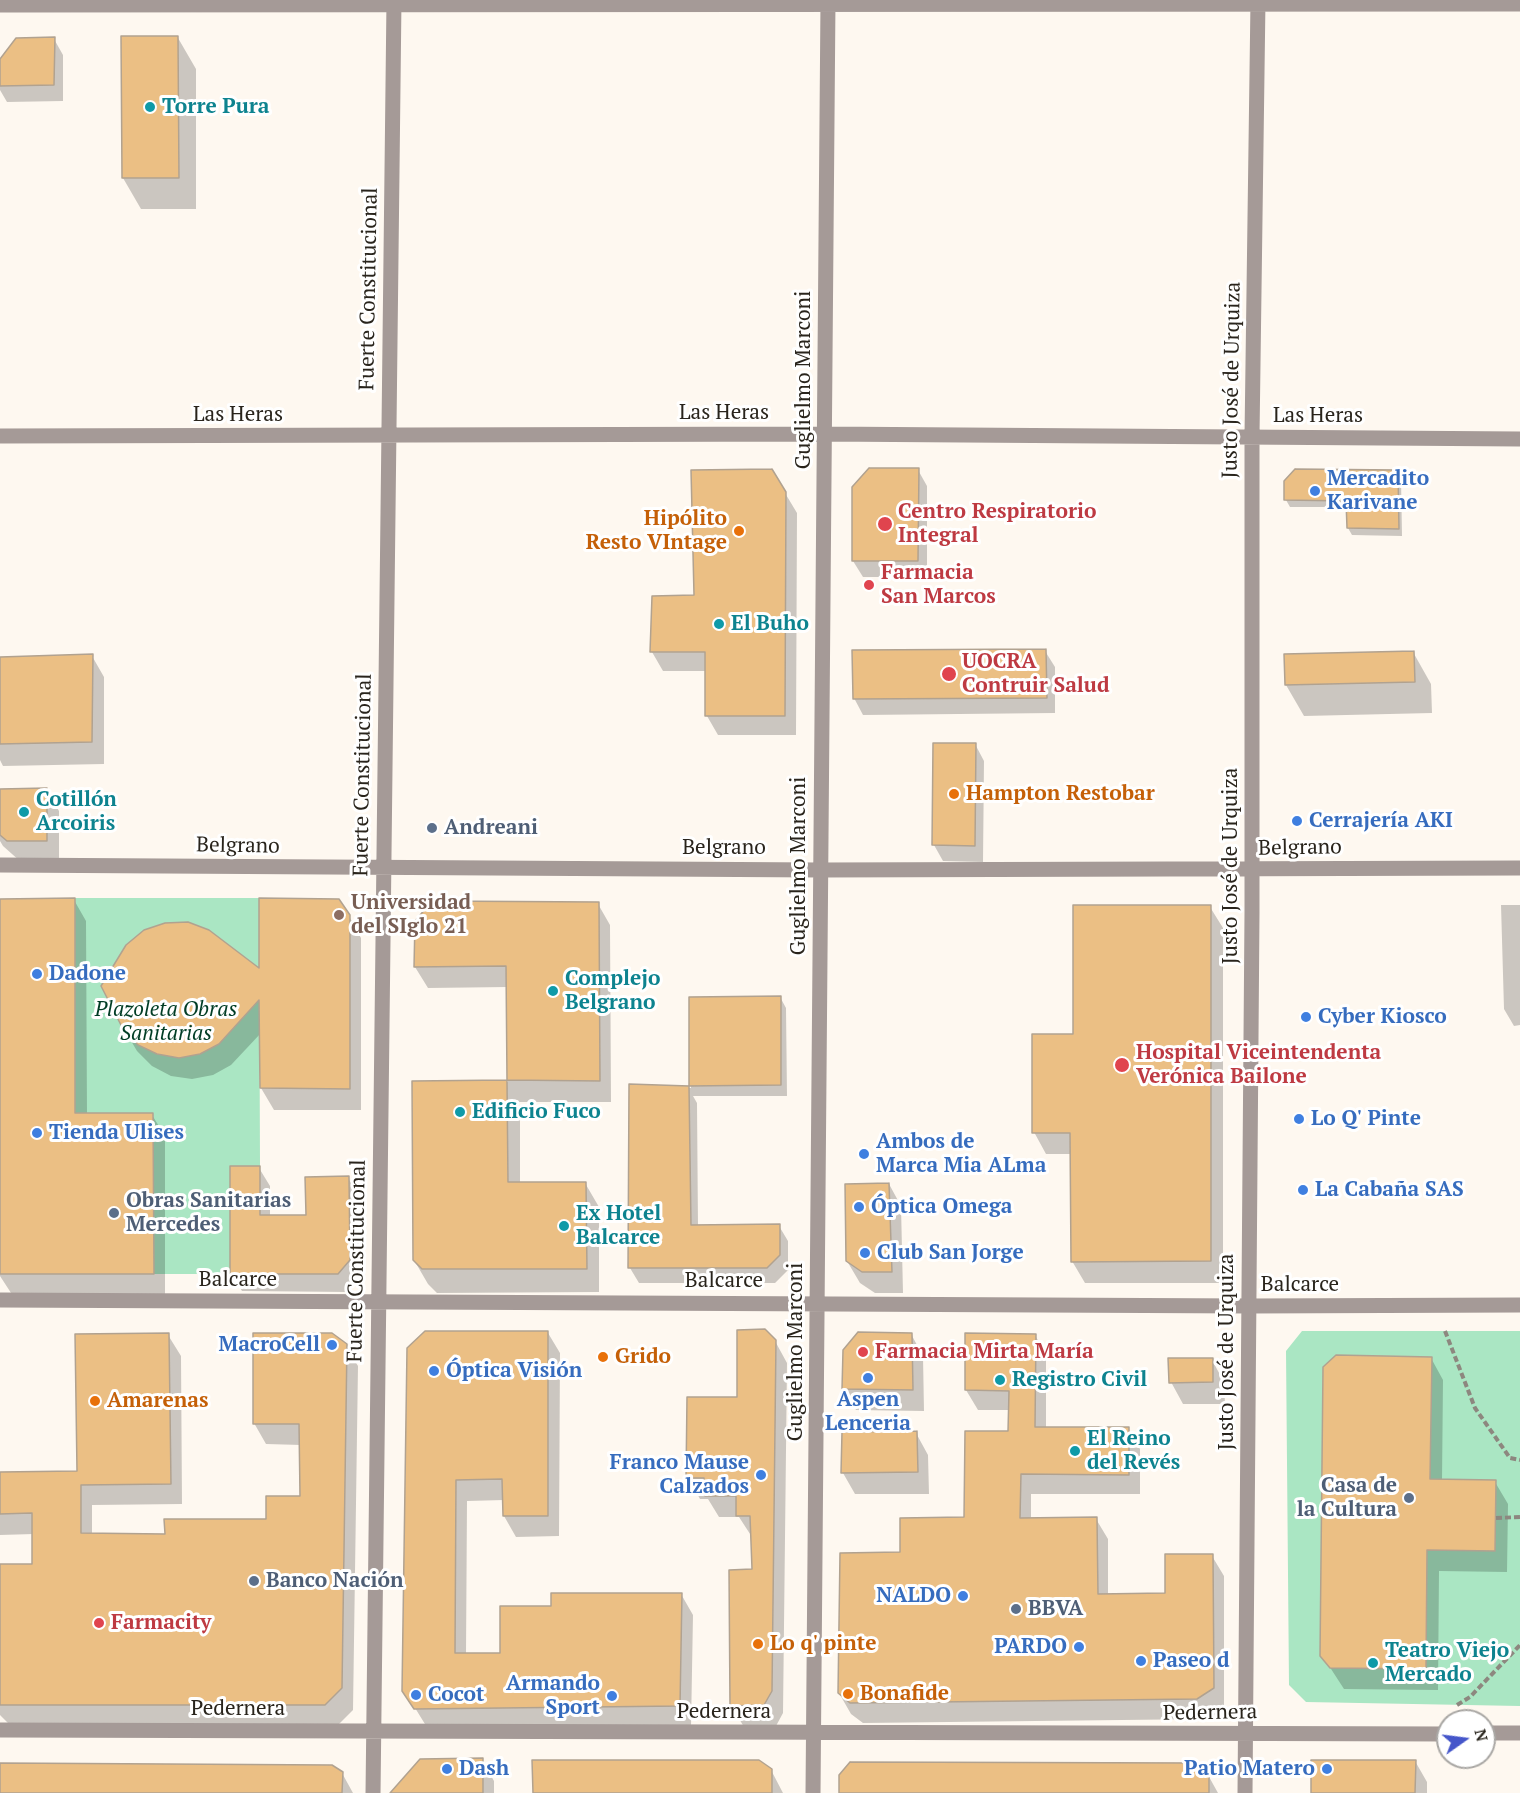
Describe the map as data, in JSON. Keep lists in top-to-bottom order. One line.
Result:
{"streets":{"street":["Fuerte Constitucional","Guglielmo Marconi","Justo José de Urquiza","Las Heras","Belgrano","Balcarce","Pedernera"]},"crossings":[["Fuerte Constitucional","Las Heras"],["Fuerte Constitucional","Belgrano"],["Fuerte Constitucional","Balcarce"],["Fuerte Constitucional","Pedernera"],["Guglielmo Marconi","Las Heras"],["Guglielmo Marconi","Belgrano"],["Guglielmo Marconi","Balcarce"],["Guglielmo Marconi","Pedernera"],["Justo José de Urquiza","Las Heras"],["Justo José de Urquiza","Belgrano"],["Justo José de Urquiza","Balcarce"],["Justo José de Urquiza","Pedernera"]],"parks":["Plazoleta Obras Sanitarias"],"places":["Torre Pura","Mercadito Karivane","Centro Respiratorio Integral","Hipólito Resto VIntage","Farmacia San Marcos","El Buho","UOCRA Contruir Salud","Hampton Restobar","Cotillón Arcoiris","Cerrajería AKI","Andreani","Universidad del SIglo 21","Dadone","Complejo Belgrano","Cyber Kiosco","Hospital Viceintendenta Verónica Bailone","Edificio Fuco","Lo Q' Pinte","Tienda Ulises","Ambos de Marca Mia ALma","La Cabaña SAS","Óptica Omega","Obras Sanitarias Mercedes","Ex Hotel Balcarce","Club San Jorge","MacroCell","Farmacia Mirta María","Grido","Óptica Visión","Aspen Lenceria","Registro Civil","Amarenas","El Reino del Revés","Franco Mause Calzados","Casa de la Cultura","Banco Nación","NALDO","BBVA","Farmacity","Lo q' pinte","PARDO","Paseo d","Teatro Viejo Mercado","Bonafide","Cocot","Armando Sport","Dash","Patio Matero"],"north":"right"}
